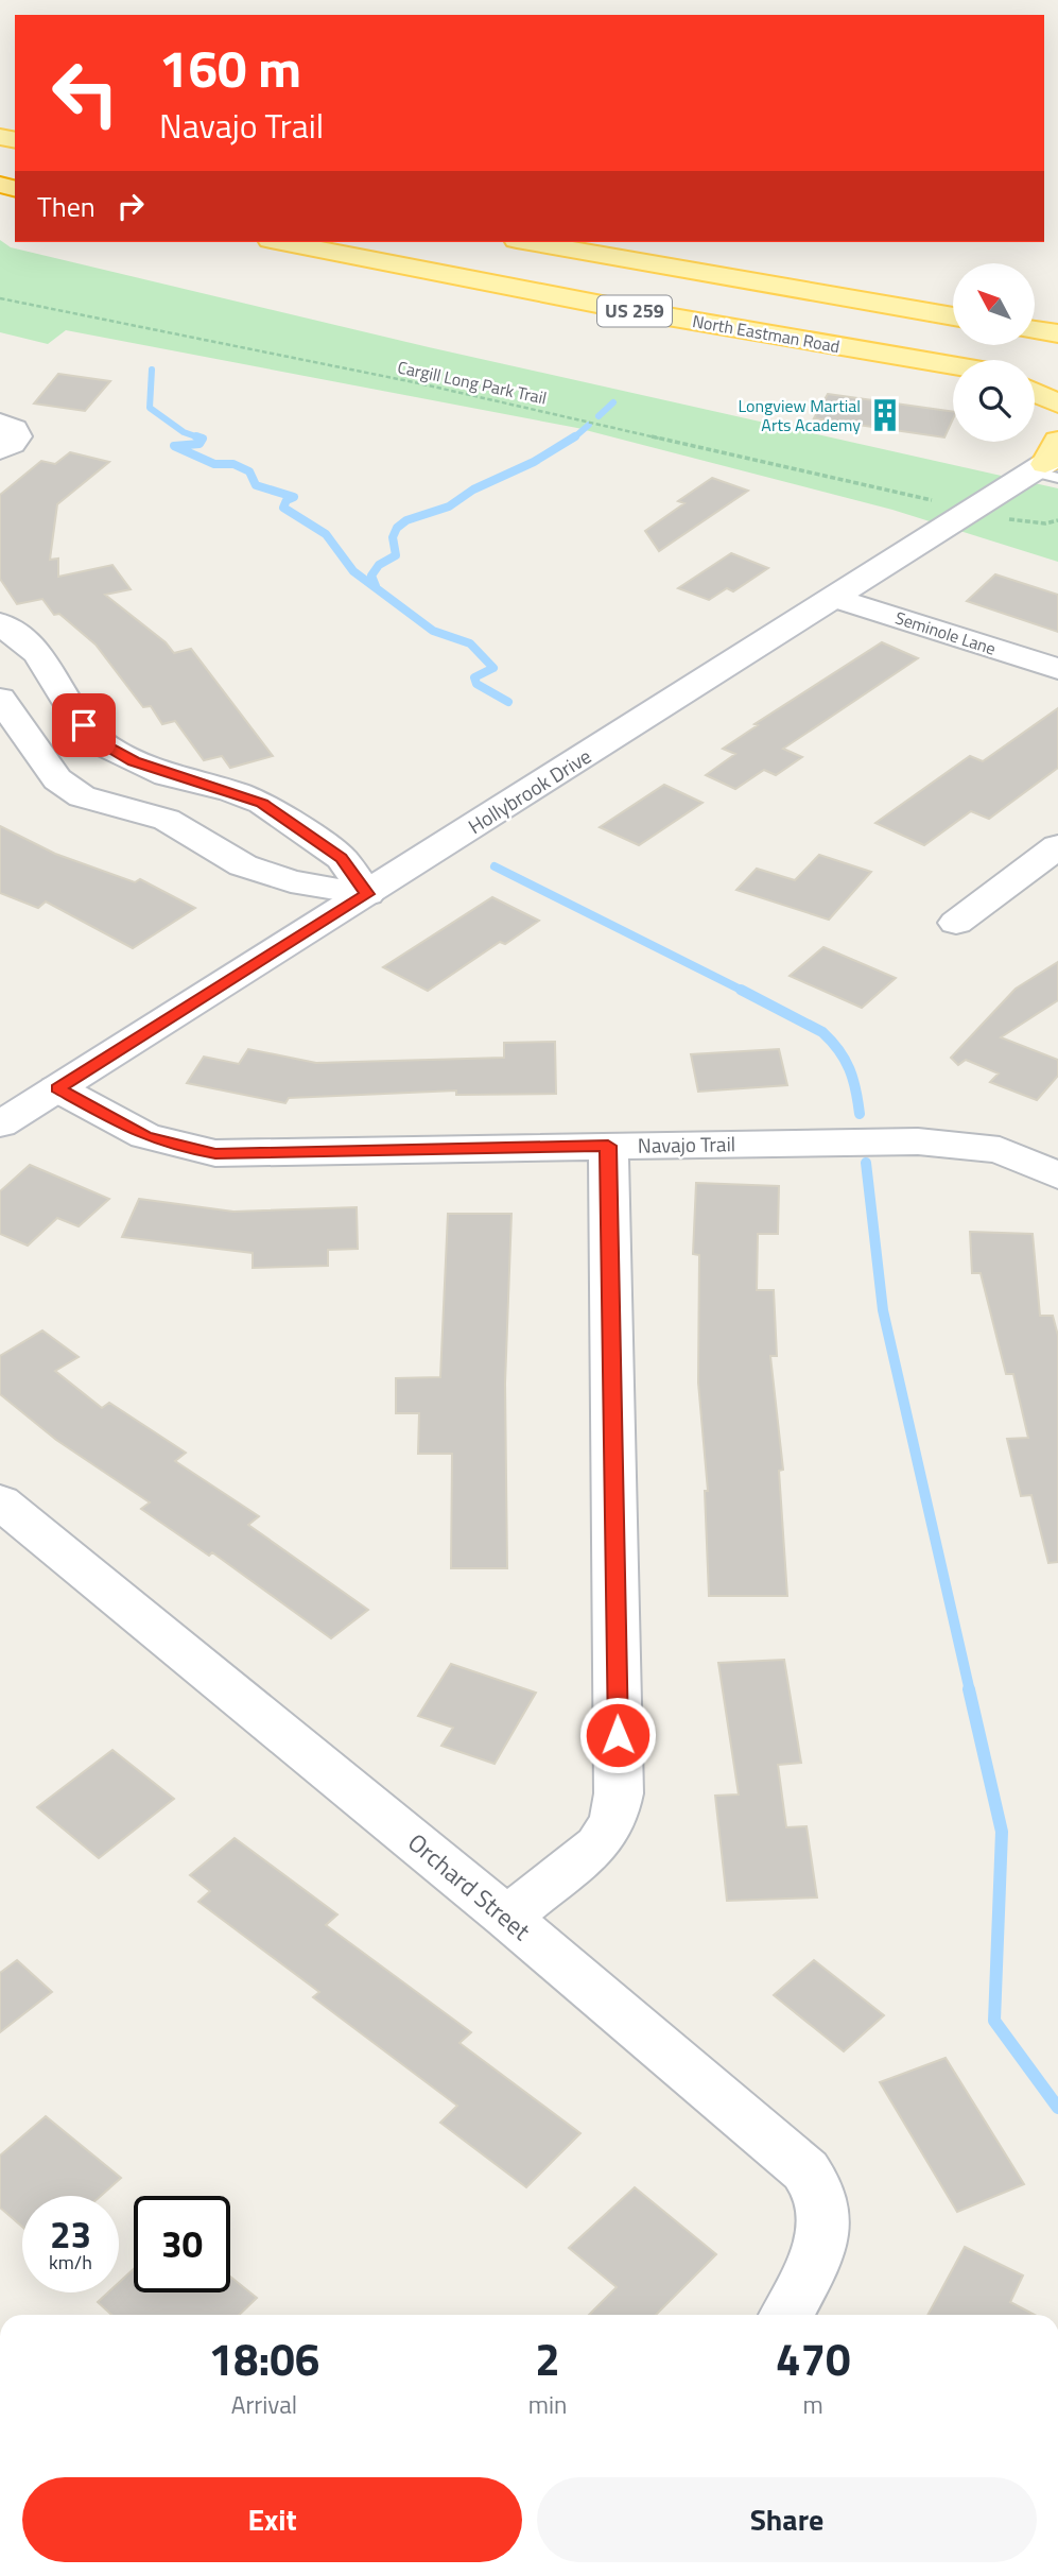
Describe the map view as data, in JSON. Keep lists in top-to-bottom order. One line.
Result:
{"streets":{"main road":["US 259","North Eastman Road"],"street":["Seminole Lane","Hollybrook Drive","Navajo Trail","Orchard Street"],"path":["Cargill Long Park Trail"]},"crossings":[["Seminole Lane","Hollybrook Drive"],["Hollybrook Drive","Navajo Trail"]],"places":{"building":["Longview Martial Arts Academy"]},"north":"top left","page":{"turn":["160 m","Navajo Trail"],"then":"Then","speed":"23 km/h","limit":"30","eta":["18:06","Arrival","2","min","470","m"],"buttons":["Exit","Share"]}}
